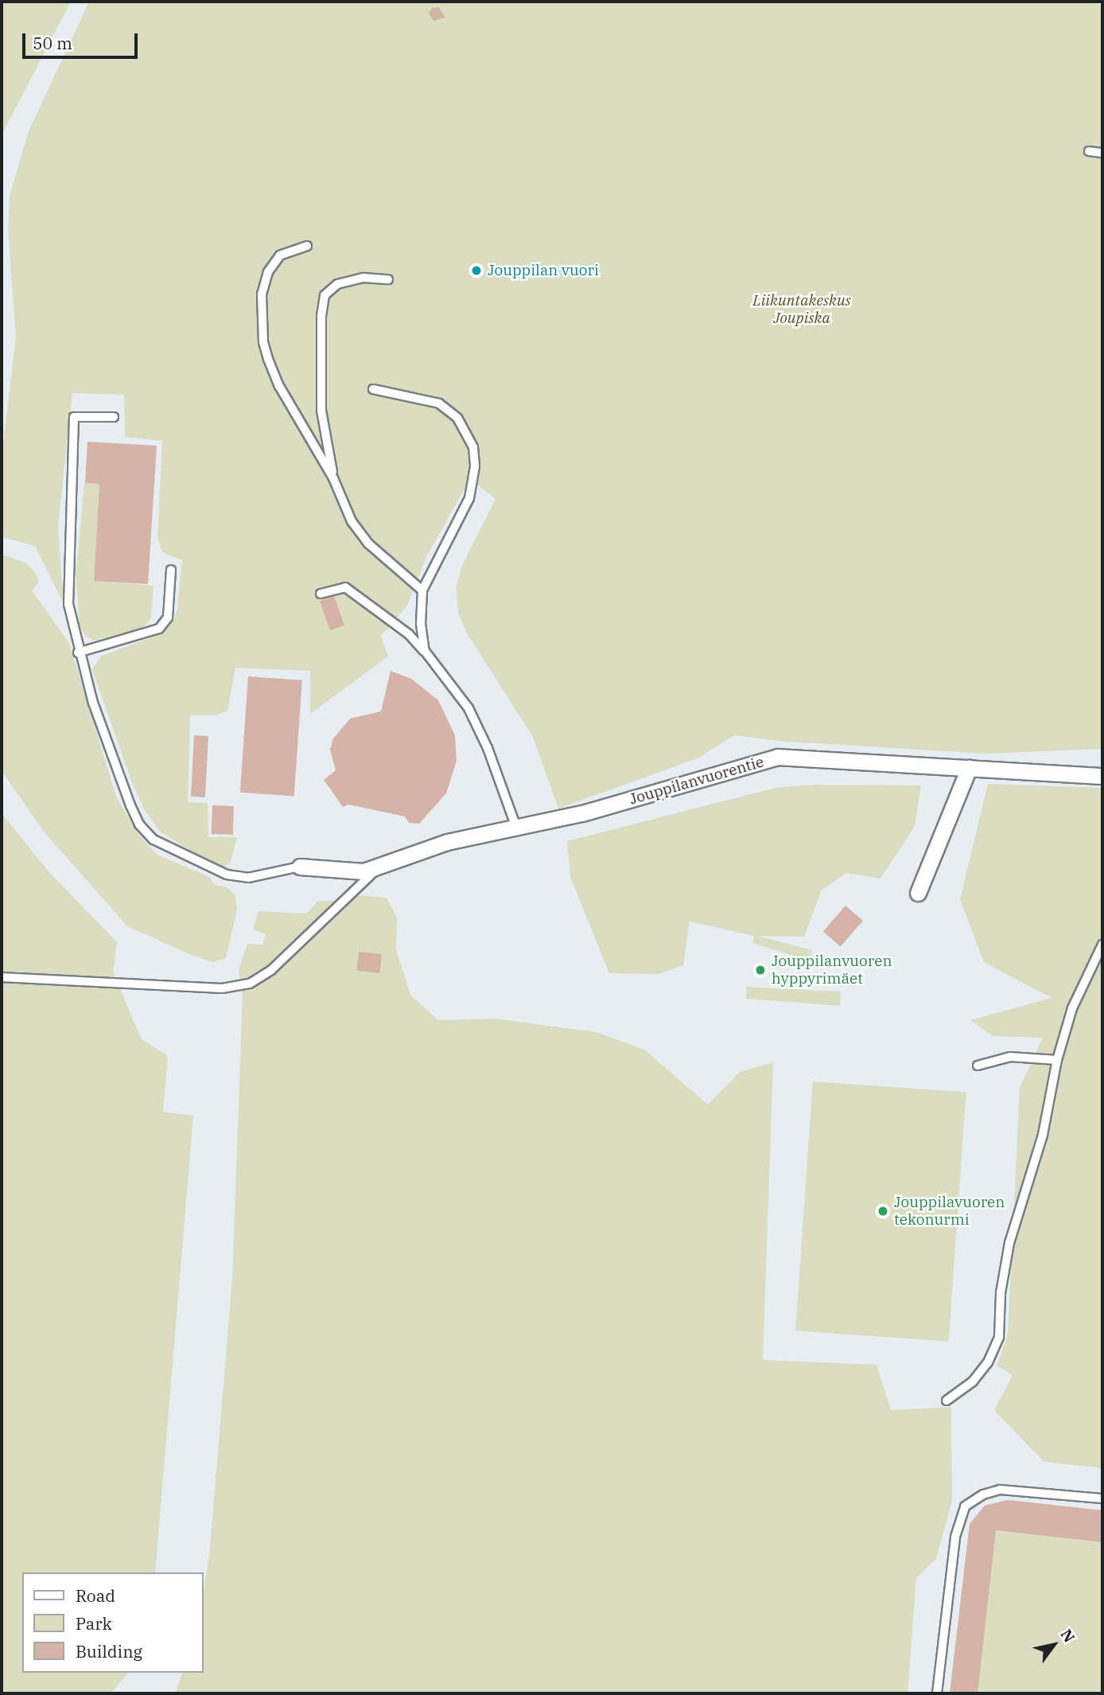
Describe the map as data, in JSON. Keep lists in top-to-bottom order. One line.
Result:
{"streets":{"street":["Jouppilanvuorentie"]},"parks":["Liikuntakeskus Joupiska"],"places":["Jouppilan vuori","Jouppilanvuoren hyppyrimäet","Jouppilavuoren tekonurmi"],"legend":["Road","Park","Building"],"scale_bar":"50 m","north":"top right"}
